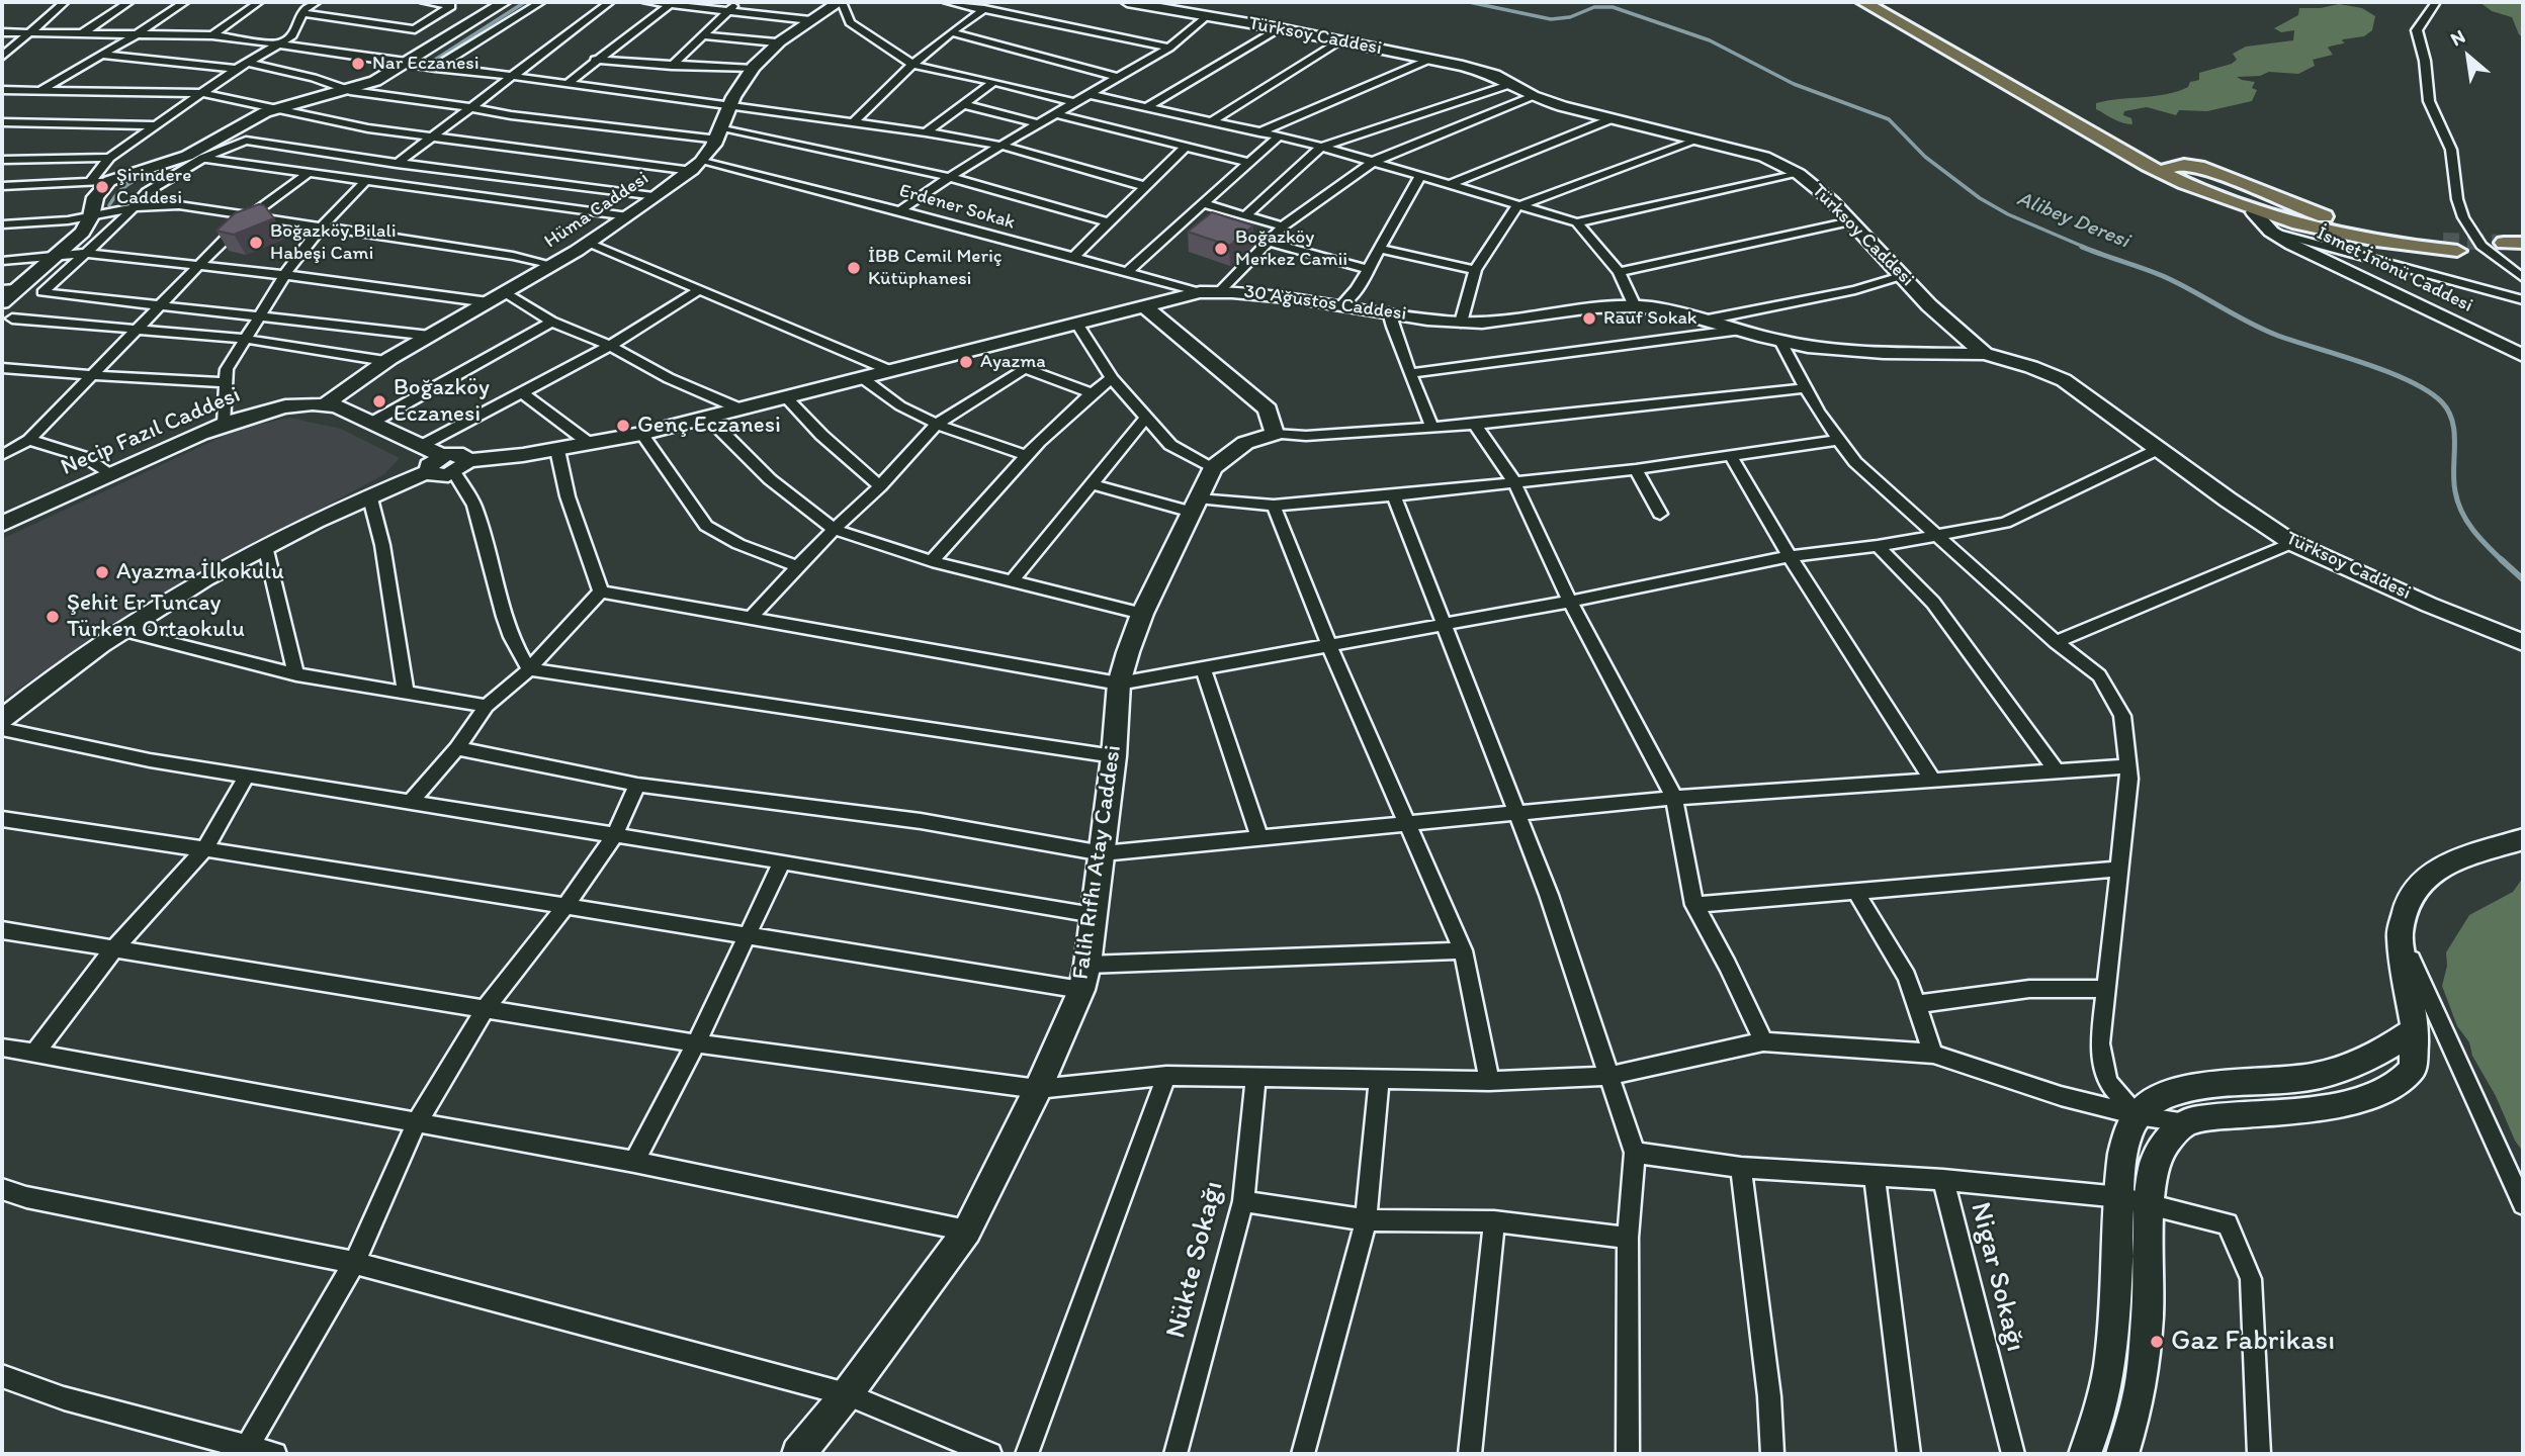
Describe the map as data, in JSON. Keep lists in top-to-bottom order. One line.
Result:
{"streets":{"main road":["Türksoy Caddesi","Hüma Caddesi","İsmet İnönü Caddesi","30 Ağustos Caddesi","Necip Fazıl Caddesi","Falih Rıfhı Atay Caddesi"],"street":["Erdener Sokak","Nükte Sokağı","Nigar Sokağı"]},"crossings":[["Türksoy Caddesi","30 Ağustos Caddesi"],["Erdener Sokak","Hüma Caddesi"],["Erdener Sokak","30 Ağustos Caddesi"],["Hüma Caddesi","Necip Fazıl Caddesi"],["30 Ağustos Caddesi","Necip Fazıl Caddesi"]],"water":["Alibey Deresi"],"places":["Nar Eczanesi","Şirindere Caddesi","Boğazköy Bilali Habeşi Cami","Boğazköy Merkez Camii","İBB Cemil Meriç Kütüphanesi","Rauf Sokak","Ayazma","Boğazköy Eczanesi","Genç Eczanesi","Ayazma İlkokulu","Şehit Er Tuncay Türken Ortaokulu","Gaz Fabrikası"],"north":"top left"}
